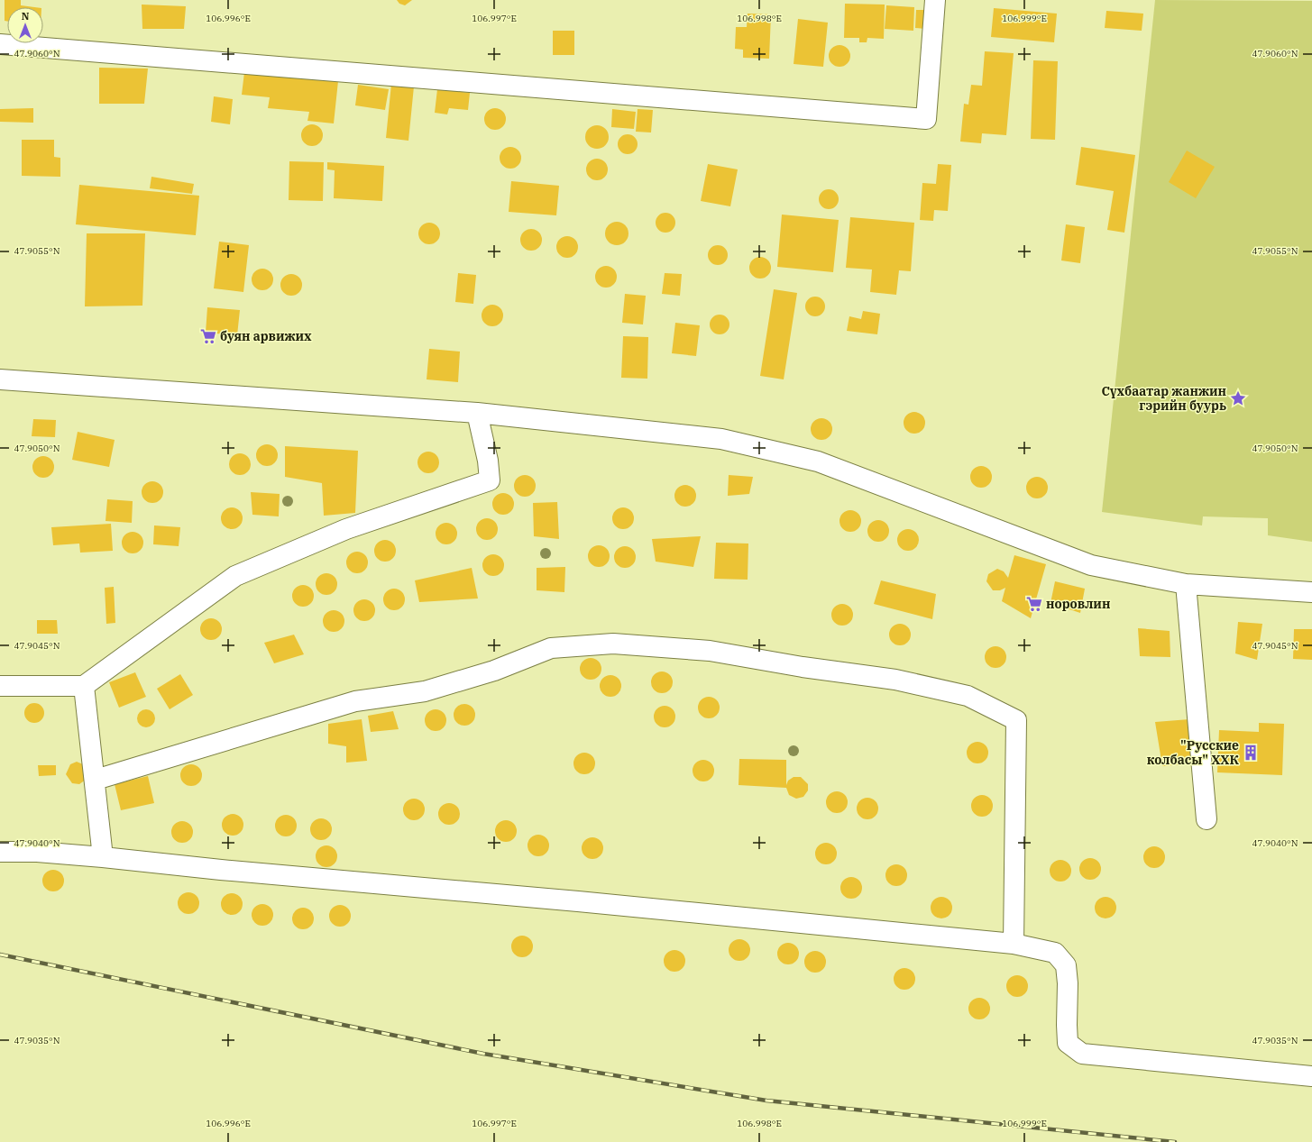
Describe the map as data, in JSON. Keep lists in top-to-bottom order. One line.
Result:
{"places":{"supermarket":["буян арвижих","норовлин"],"place":["Сүхбаатар жанжин гэрийн буурь"],"building":["\"Русские колбасы\" ХХК"]},"north":"top","coordinates":["106.996°E","106.997°E","106.998°E","106.999°E","47.9060°N","47.9055°N","47.9050°N","47.9045°N","47.9040°N","47.9035°N"]}
